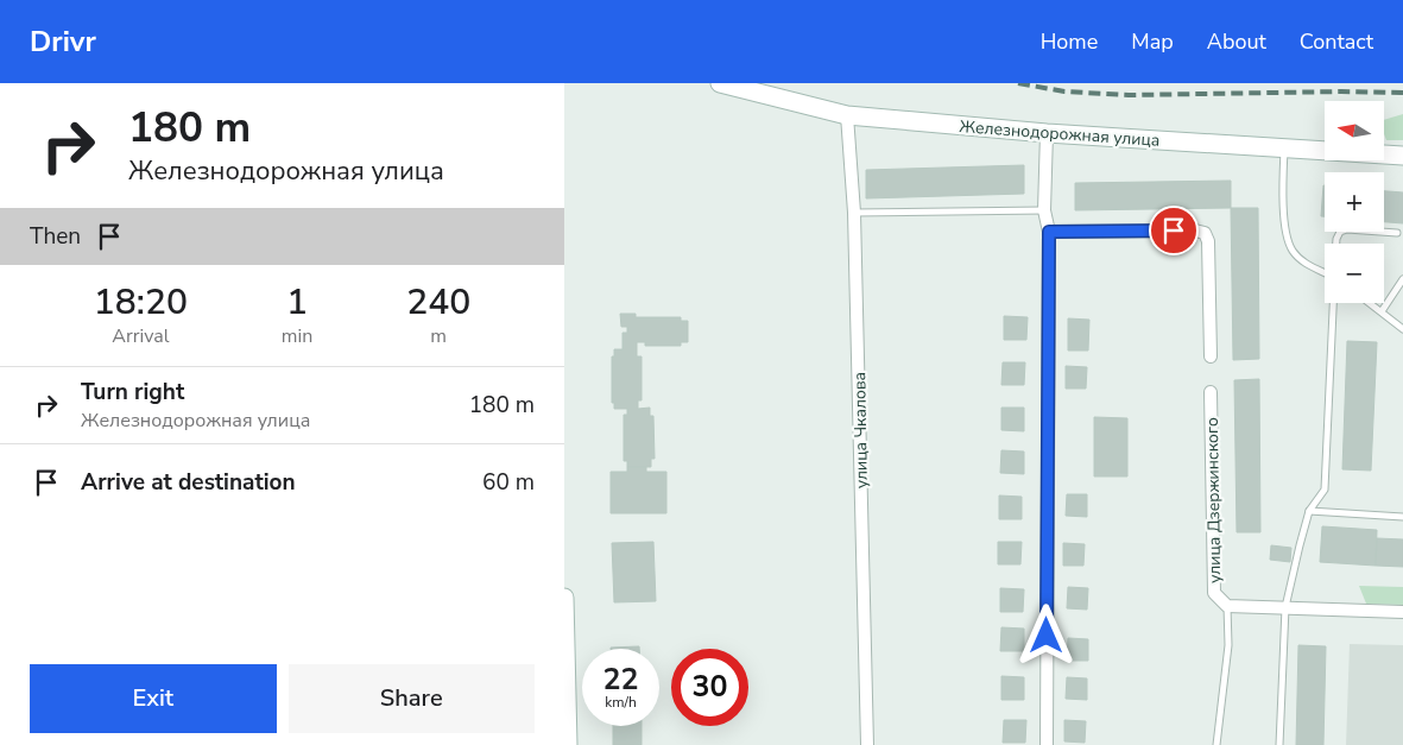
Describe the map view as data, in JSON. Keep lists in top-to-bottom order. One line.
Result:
{"streets":{"street":["Железнодорожная улица","улица Чкалова","улица Дзержинского"]},"crossings":[["Железнодорожная улица","улица Чкалова"]],"north":"left","page":{"header":"Drivr","nav":["Home","Map","About","Contact"],"turn":["180 m","Железнодорожная улица"],"map_buttons":["+","−"],"then":"Then","eta":["18:20","Arrival","1","min","240","m"],"list":[{"name":"Turn right","note":"Железнодорожная улица","value":"180 m"},{"name":"Arrive at destination","value":"60 m"}],"speed":"22 km/h","limit":"30","buttons":["Exit","Share"]}}
